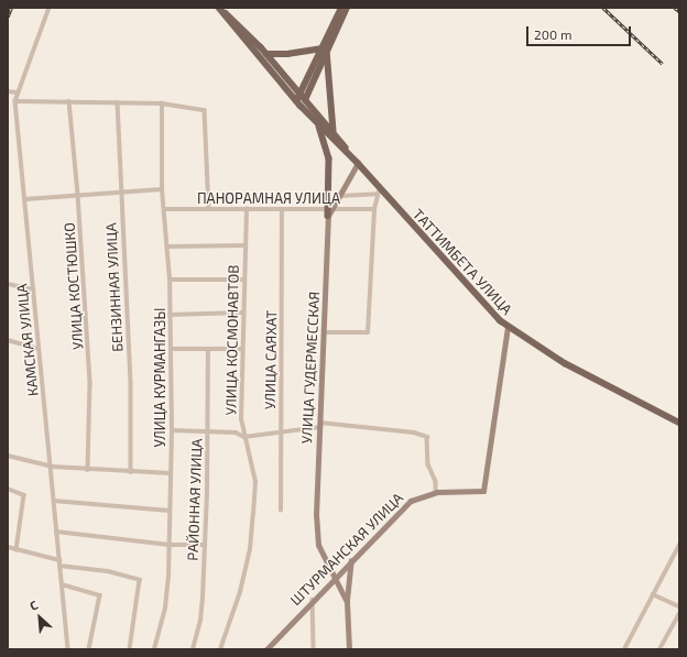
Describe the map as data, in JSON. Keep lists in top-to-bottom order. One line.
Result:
{"streets":{"main road":["ТАТТИМБЕТА УЛИЦА","УЛИЦА ГУДЕРМЕССКАЯ","ШТУРМАНСКАЯ УЛИЦА"],"street":["ПАНОРАМНАЯ УЛИЦА","УЛИЦА КОСТЮШКО","БЕНЗИННАЯ УЛИЦА","КАМСКАЯ УЛИЦА","УЛИЦА КОСМОНАВТОВ","УЛИЦА САЯХАТ","УЛИЦА КУРМАНГАЗЫ","РАЙОННАЯ УЛИЦА"]},"crossings":[["ПАНОРАМНАЯ УЛИЦА","УЛИЦА КОСМОНАВТОВ"],["ПАНОРАМНАЯ УЛИЦА","УЛИЦА САЯХАТ"],["ПАНОРАМНАЯ УЛИЦА","УЛИЦА ГУДЕРМЕССКАЯ"],["ПАНОРАМНАЯ УЛИЦА","УЛИЦА КУРМАНГАЗЫ"],["ТАТТИМБЕТА УЛИЦА","УЛИЦА ГУДЕРМЕССКАЯ"],["ТАТТИМБЕТА УЛИЦА","ШТУРМАНСКАЯ УЛИЦА"],["УЛИЦА ГУДЕРМЕССКАЯ","ШТУРМАНСКАЯ УЛИЦА"]],"scale_bar":"200 m","north":"top left"}
